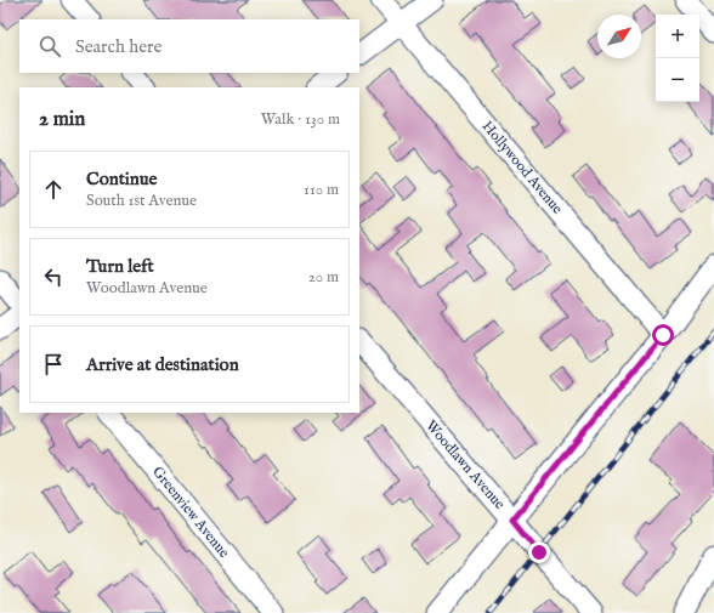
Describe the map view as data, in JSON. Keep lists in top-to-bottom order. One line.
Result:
{"streets":{"street":["Hollywood Avenue","Woodlawn Avenue","Greenview Avenue"]},"north":"top right","page":{"map_buttons":["+","−"],"search":"Search here","heading":["2 min","Walk · 130 m"],"list":[["Continue","South 1st Avenue","110 m"],["Turn left","Woodlawn Avenue","20 m"],"Arrive at destination"]}}
